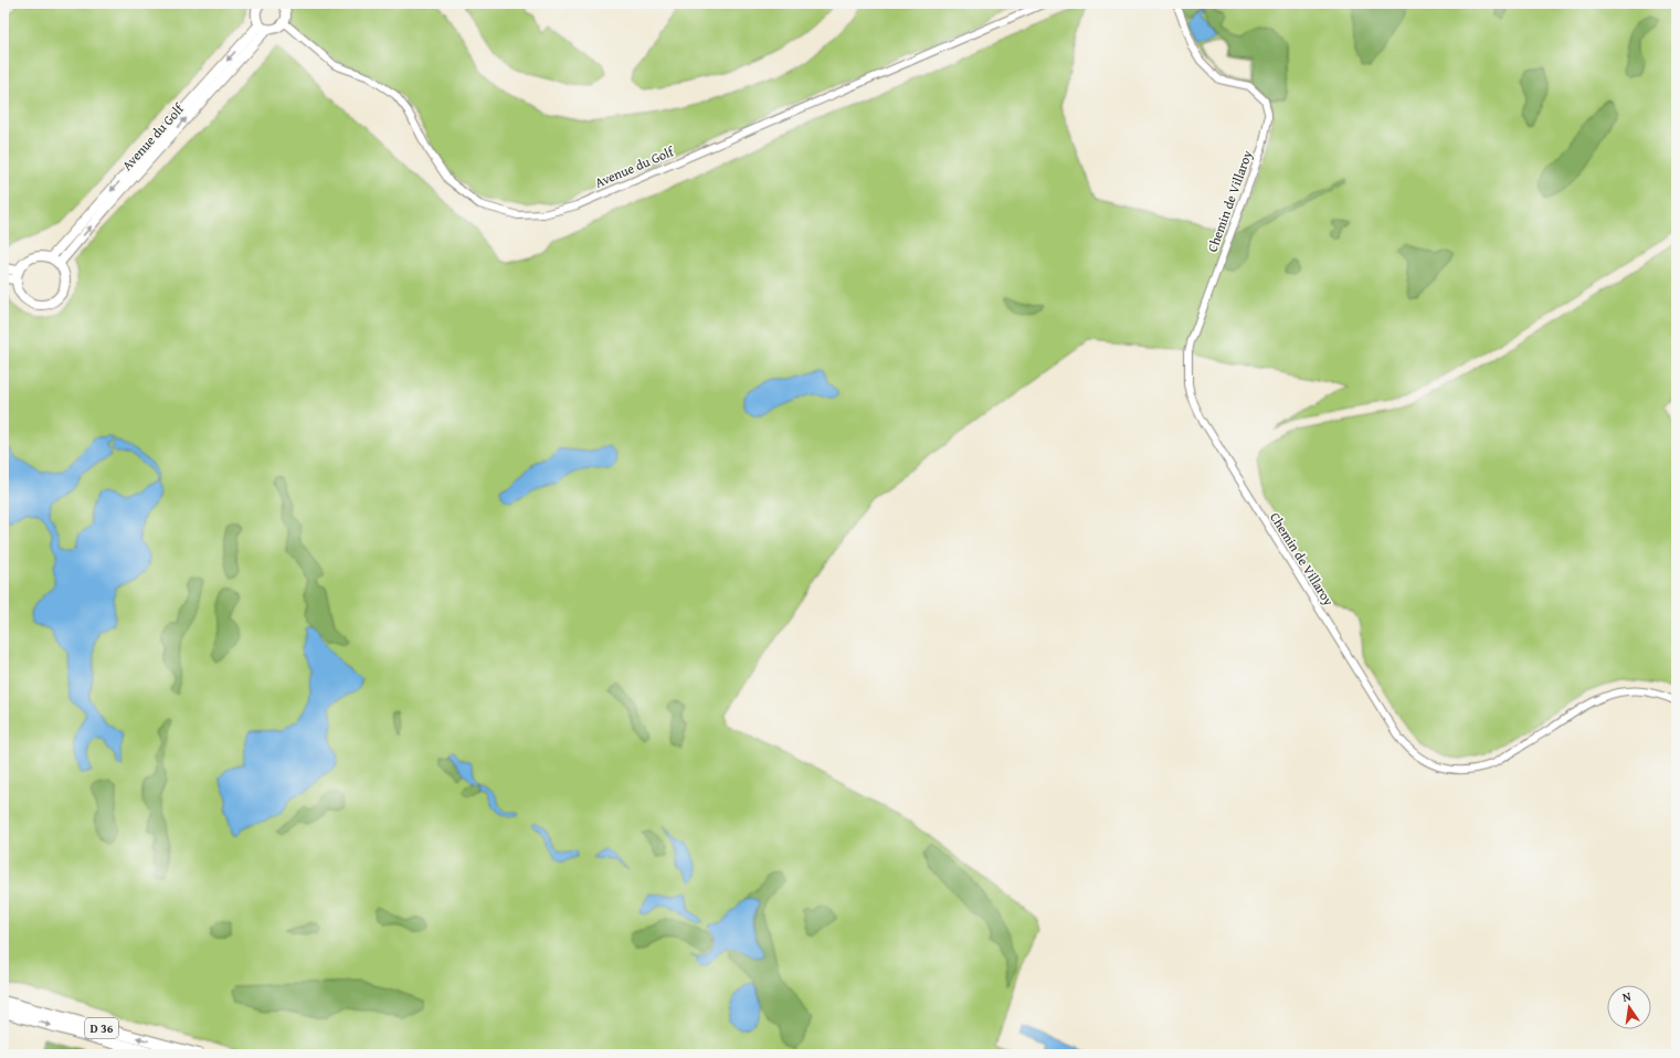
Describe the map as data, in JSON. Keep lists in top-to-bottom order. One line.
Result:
{"streets":{"main road":["D 36"],"street":["Avenue du Golf","Chemin de Villaroy"]},"north":"top"}
